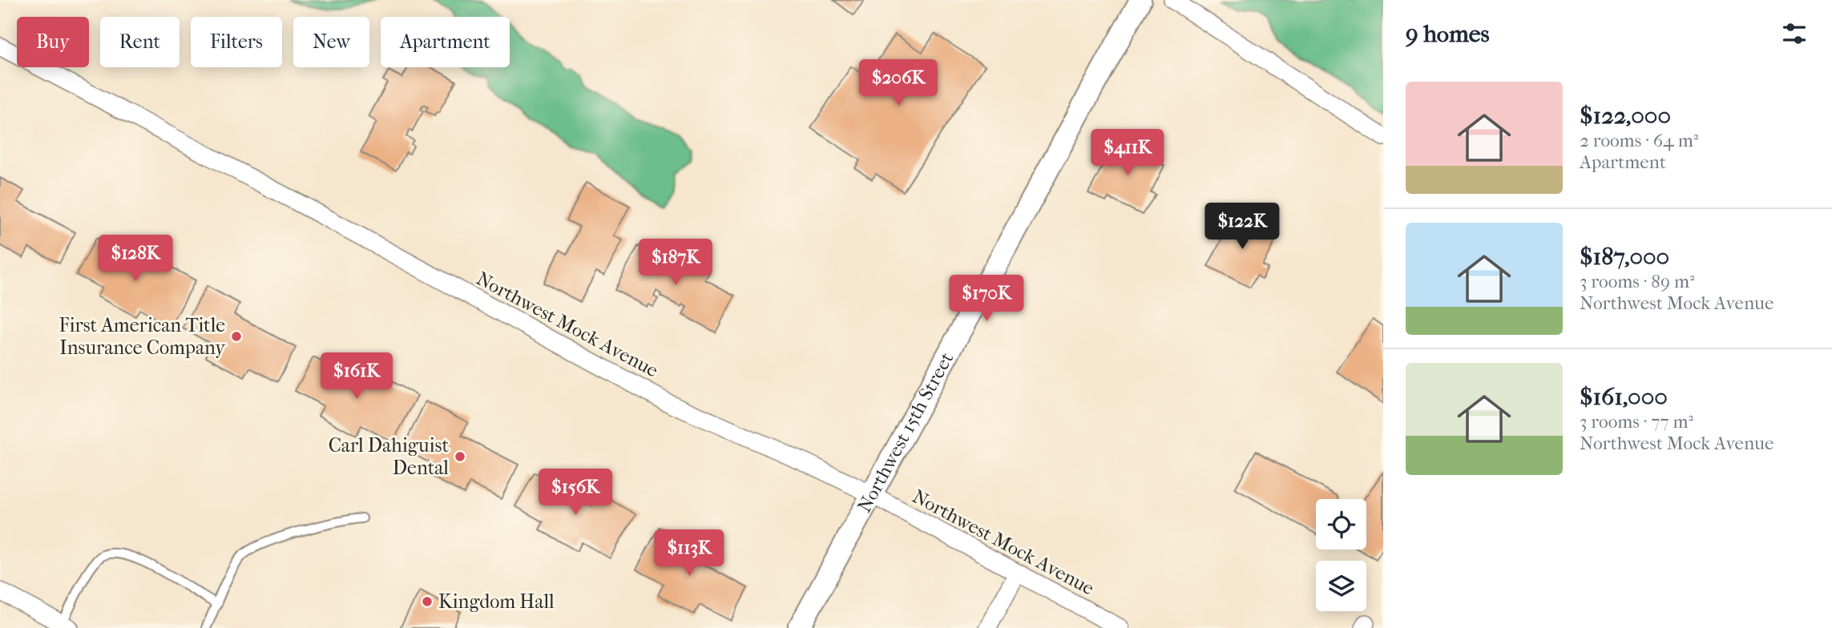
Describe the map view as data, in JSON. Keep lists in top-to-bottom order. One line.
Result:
{"streets":{"street":["Northwest Mock Avenue","Northwest 15th Street"]},"crossings":[["Northwest Mock Avenue","Northwest 15th Street"]],"places":["First American Title Insurance Company","Carl Dahiguist Dental","Kingdom Hall"],"page":{"heading":"9 homes","chip":["Buy","Rent","Filters","New","Apartment"],"price":["$206K","$411K","$122K","$128K","$187K","$170K","$161K","$156K","$113K"],"list":[{"name":"$122,000","note":"2 rooms · 64 m² · Apartment"},{"name":"$187,000","note":"3 rooms · 89 m² · Northwest Mock Avenue"},{"name":"$161,000","note":"3 rooms · 77 m² · Northwest Mock Avenue"}]}}
